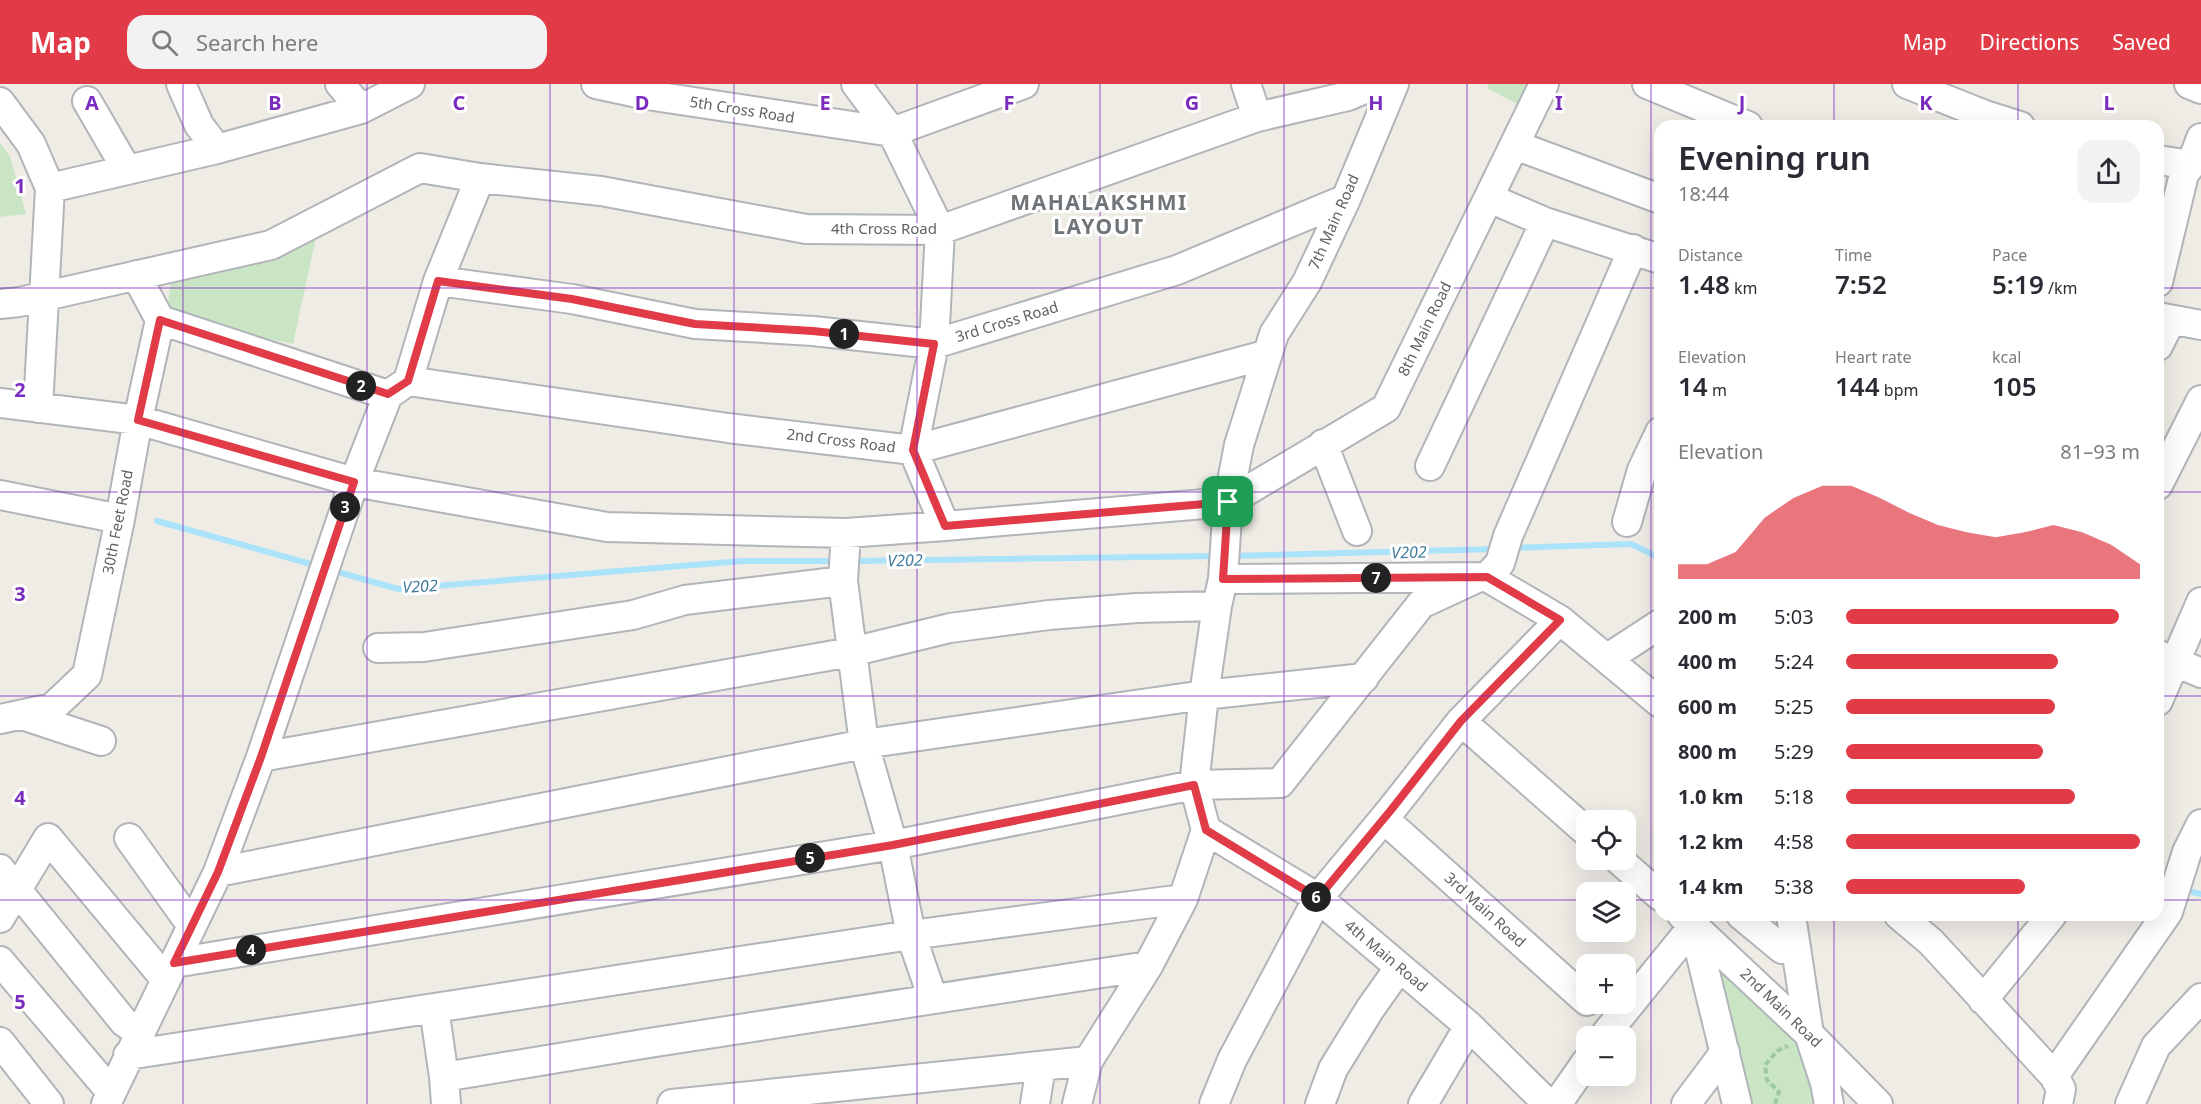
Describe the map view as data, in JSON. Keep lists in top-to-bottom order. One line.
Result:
{"streets":{"street":["5th Cross Road","7th Main Road","4th Cross Road","3rd Cross Road","8th Main Road","2nd Cross Road","30th Feet Road","3rd Main Road","4th Main Road","2nd Main Road"]},"crossings":[["7th Main Road","3rd Cross Road"],["7th Main Road","8th Main Road"],["7th Main Road","2nd Cross Road"],["2nd Cross Road","30th Feet Road"]],"districts":["MAHALAKSHMI LAYOUT"],"water":["V202"],"page":{"header":"Map","search":"Search here","nav":["Map","Directions","Saved"],"heading":["Evening run","18:44"],"stats":[["Distance","1.48 km"],["Time","7:52"],["Pace","5:19 /km"],["Elevation","14 m"],["Heart rate","144 bpm"],["kcal","105"]],"pins":["1","2","3","7","5","6","4"],"chart":["Elevation","81–93 m"],"list":[{"name":"200 m","note":"5:03"},{"name":"400 m","note":"5:24"},{"name":"600 m","note":"5:25"},{"name":"800 m","note":"5:29"},{"name":"1.0 km","note":"5:18"},{"name":"1.2 km","note":"4:58"},{"name":"1.4 km","note":"5:38"}],"map_buttons":["+","−"]},"grid":{"columns":["A","B","C","D","E","F","G","H","I","J","K","L"],"rows":["1","2","3","4","5"]}}
